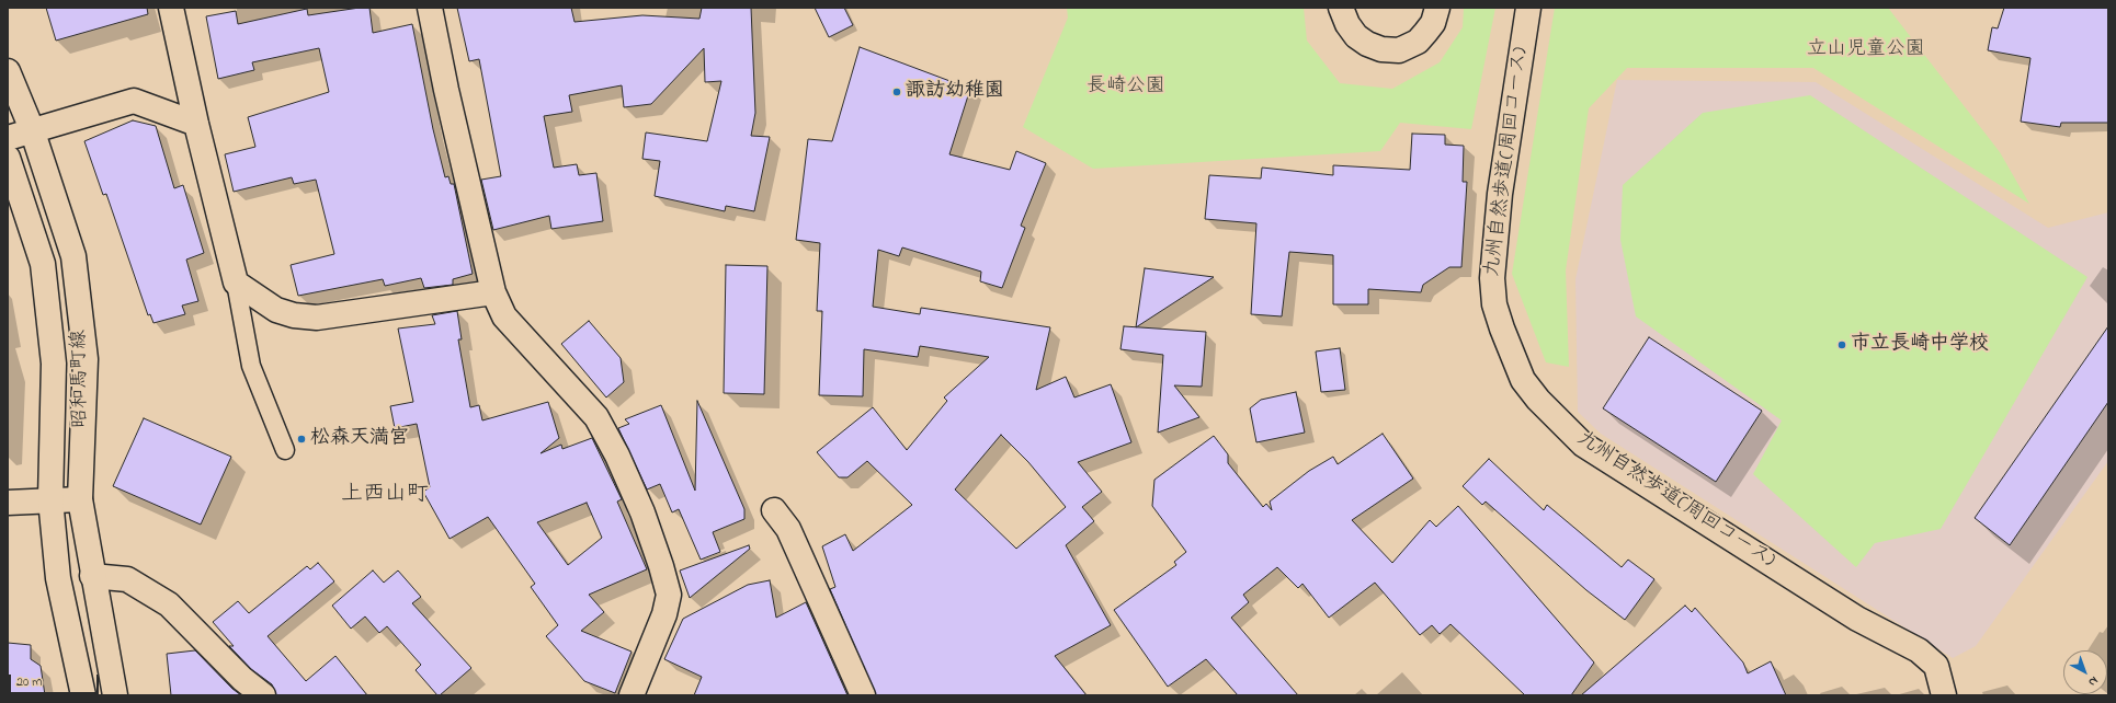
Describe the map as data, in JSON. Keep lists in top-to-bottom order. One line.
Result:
{"streets":{"street":["九州自然歩道(周回コース)","昭和馬町線"]},"districts":["上西山町"],"parks":["立山児童公園","長崎公園"],"places":["諏訪幼稚園","市立長崎中学校","松森天満宮"],"scale_bar":"20 m","north":"bottom right"}
